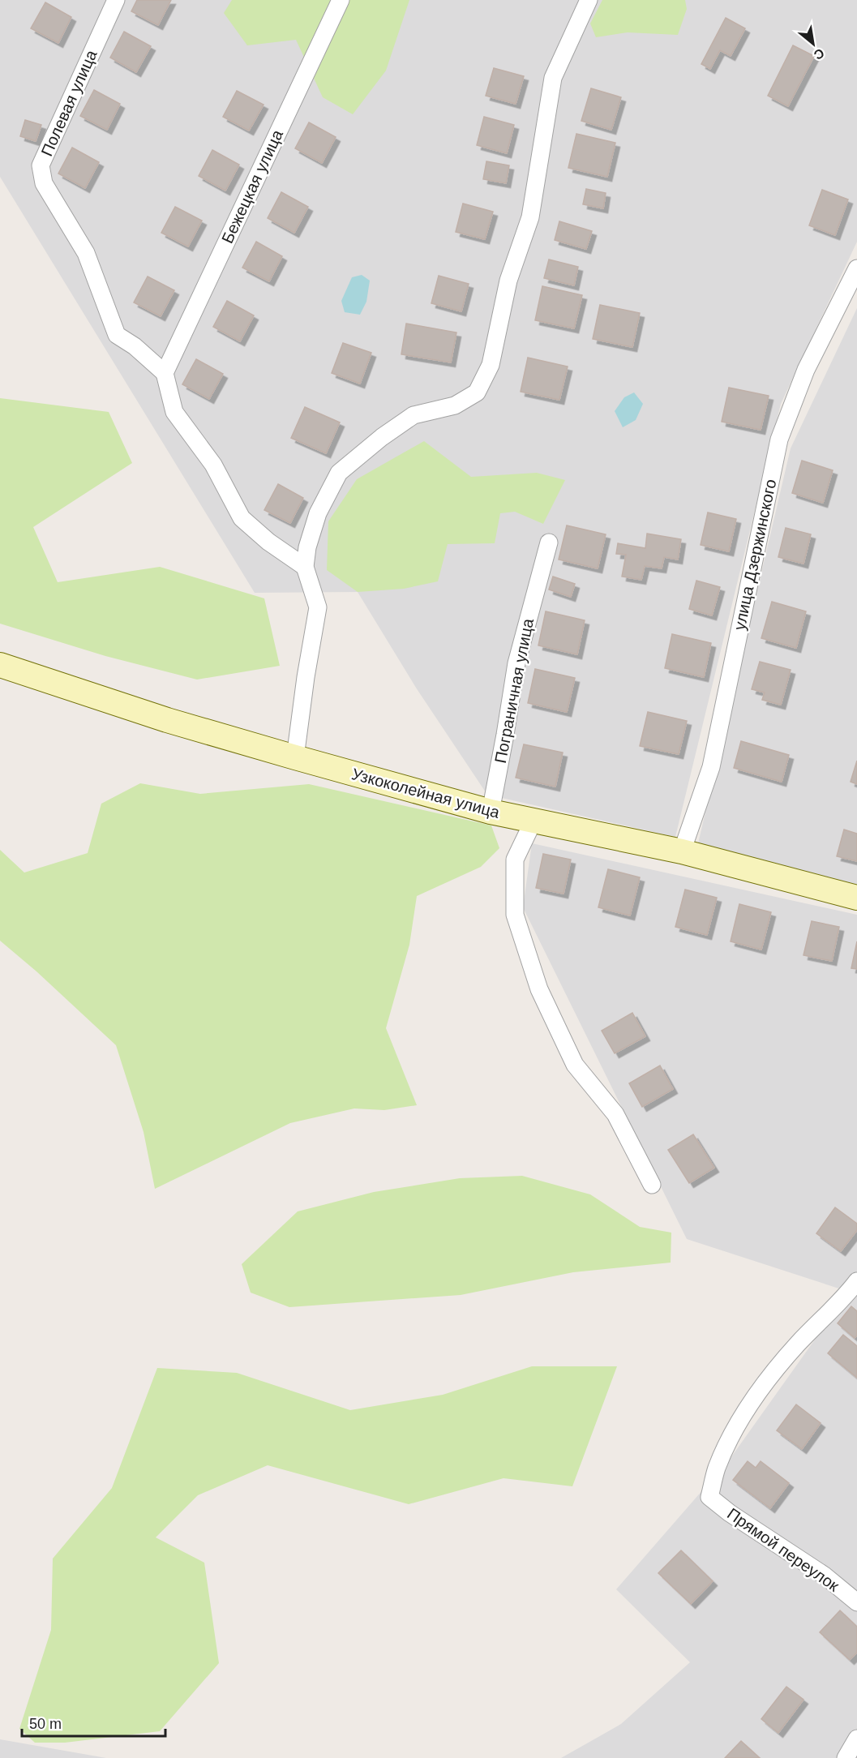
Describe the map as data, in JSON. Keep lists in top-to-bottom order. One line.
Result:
{"streets":{"street":["Полевая улица","Бежецкая улица","улица Дзержинского","Пограничная улица","Узкоколейная улица","Прямой переулок"]},"crossings":[["Полевая улица","Бежецкая улица"],["улица Дзержинского","Узкоколейная улица"],["Пограничная улица","Узкоколейная улица"]],"scale_bar":"50 m","north":"bottom right"}
